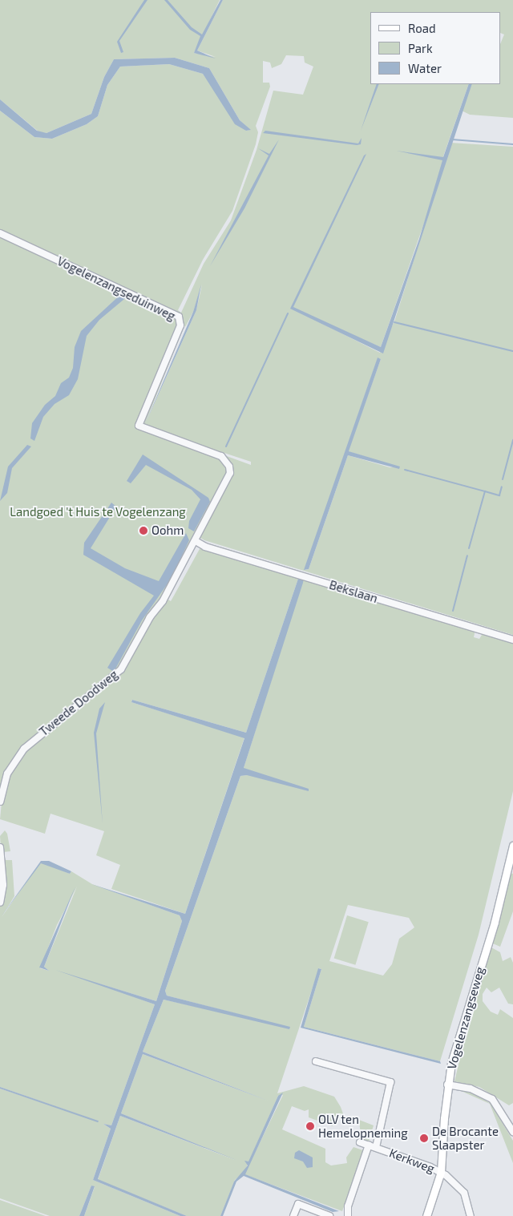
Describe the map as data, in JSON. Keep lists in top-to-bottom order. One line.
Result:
{"streets":{"main road":["Vogelenzangseweg"],"street":["Vogelenzangseduinweg","Bekslaan","Tweede Doodweg","Kerkweg"]},"crossings":[["Vogelenzangseduinweg","Bekslaan"],["Vogelenzangseduinweg","Tweede Doodweg"],["Bekslaan","Tweede Doodweg"],["Vogelenzangseweg","Kerkweg"]],"parks":["Landgoed 't Huis te Vogelenzang"],"places":["Oohm","OLV ten Hemelopneming","De Brocante Slaapster"],"legend":["Road","Park","Water"]}
